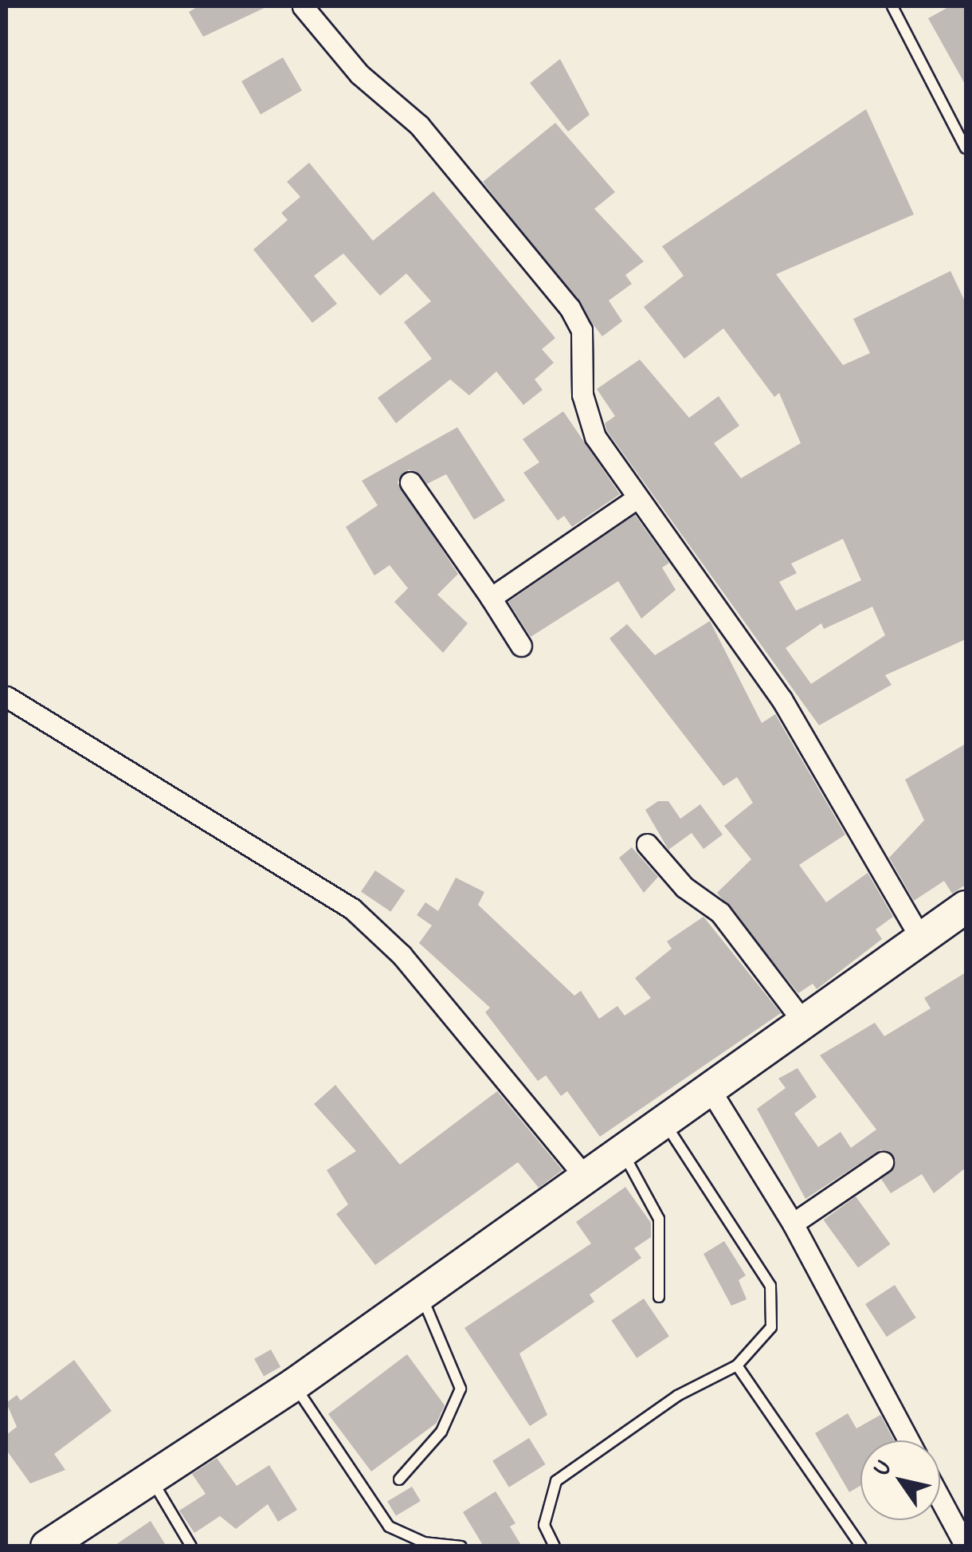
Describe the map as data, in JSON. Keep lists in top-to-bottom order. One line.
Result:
{"north":"top left"}
